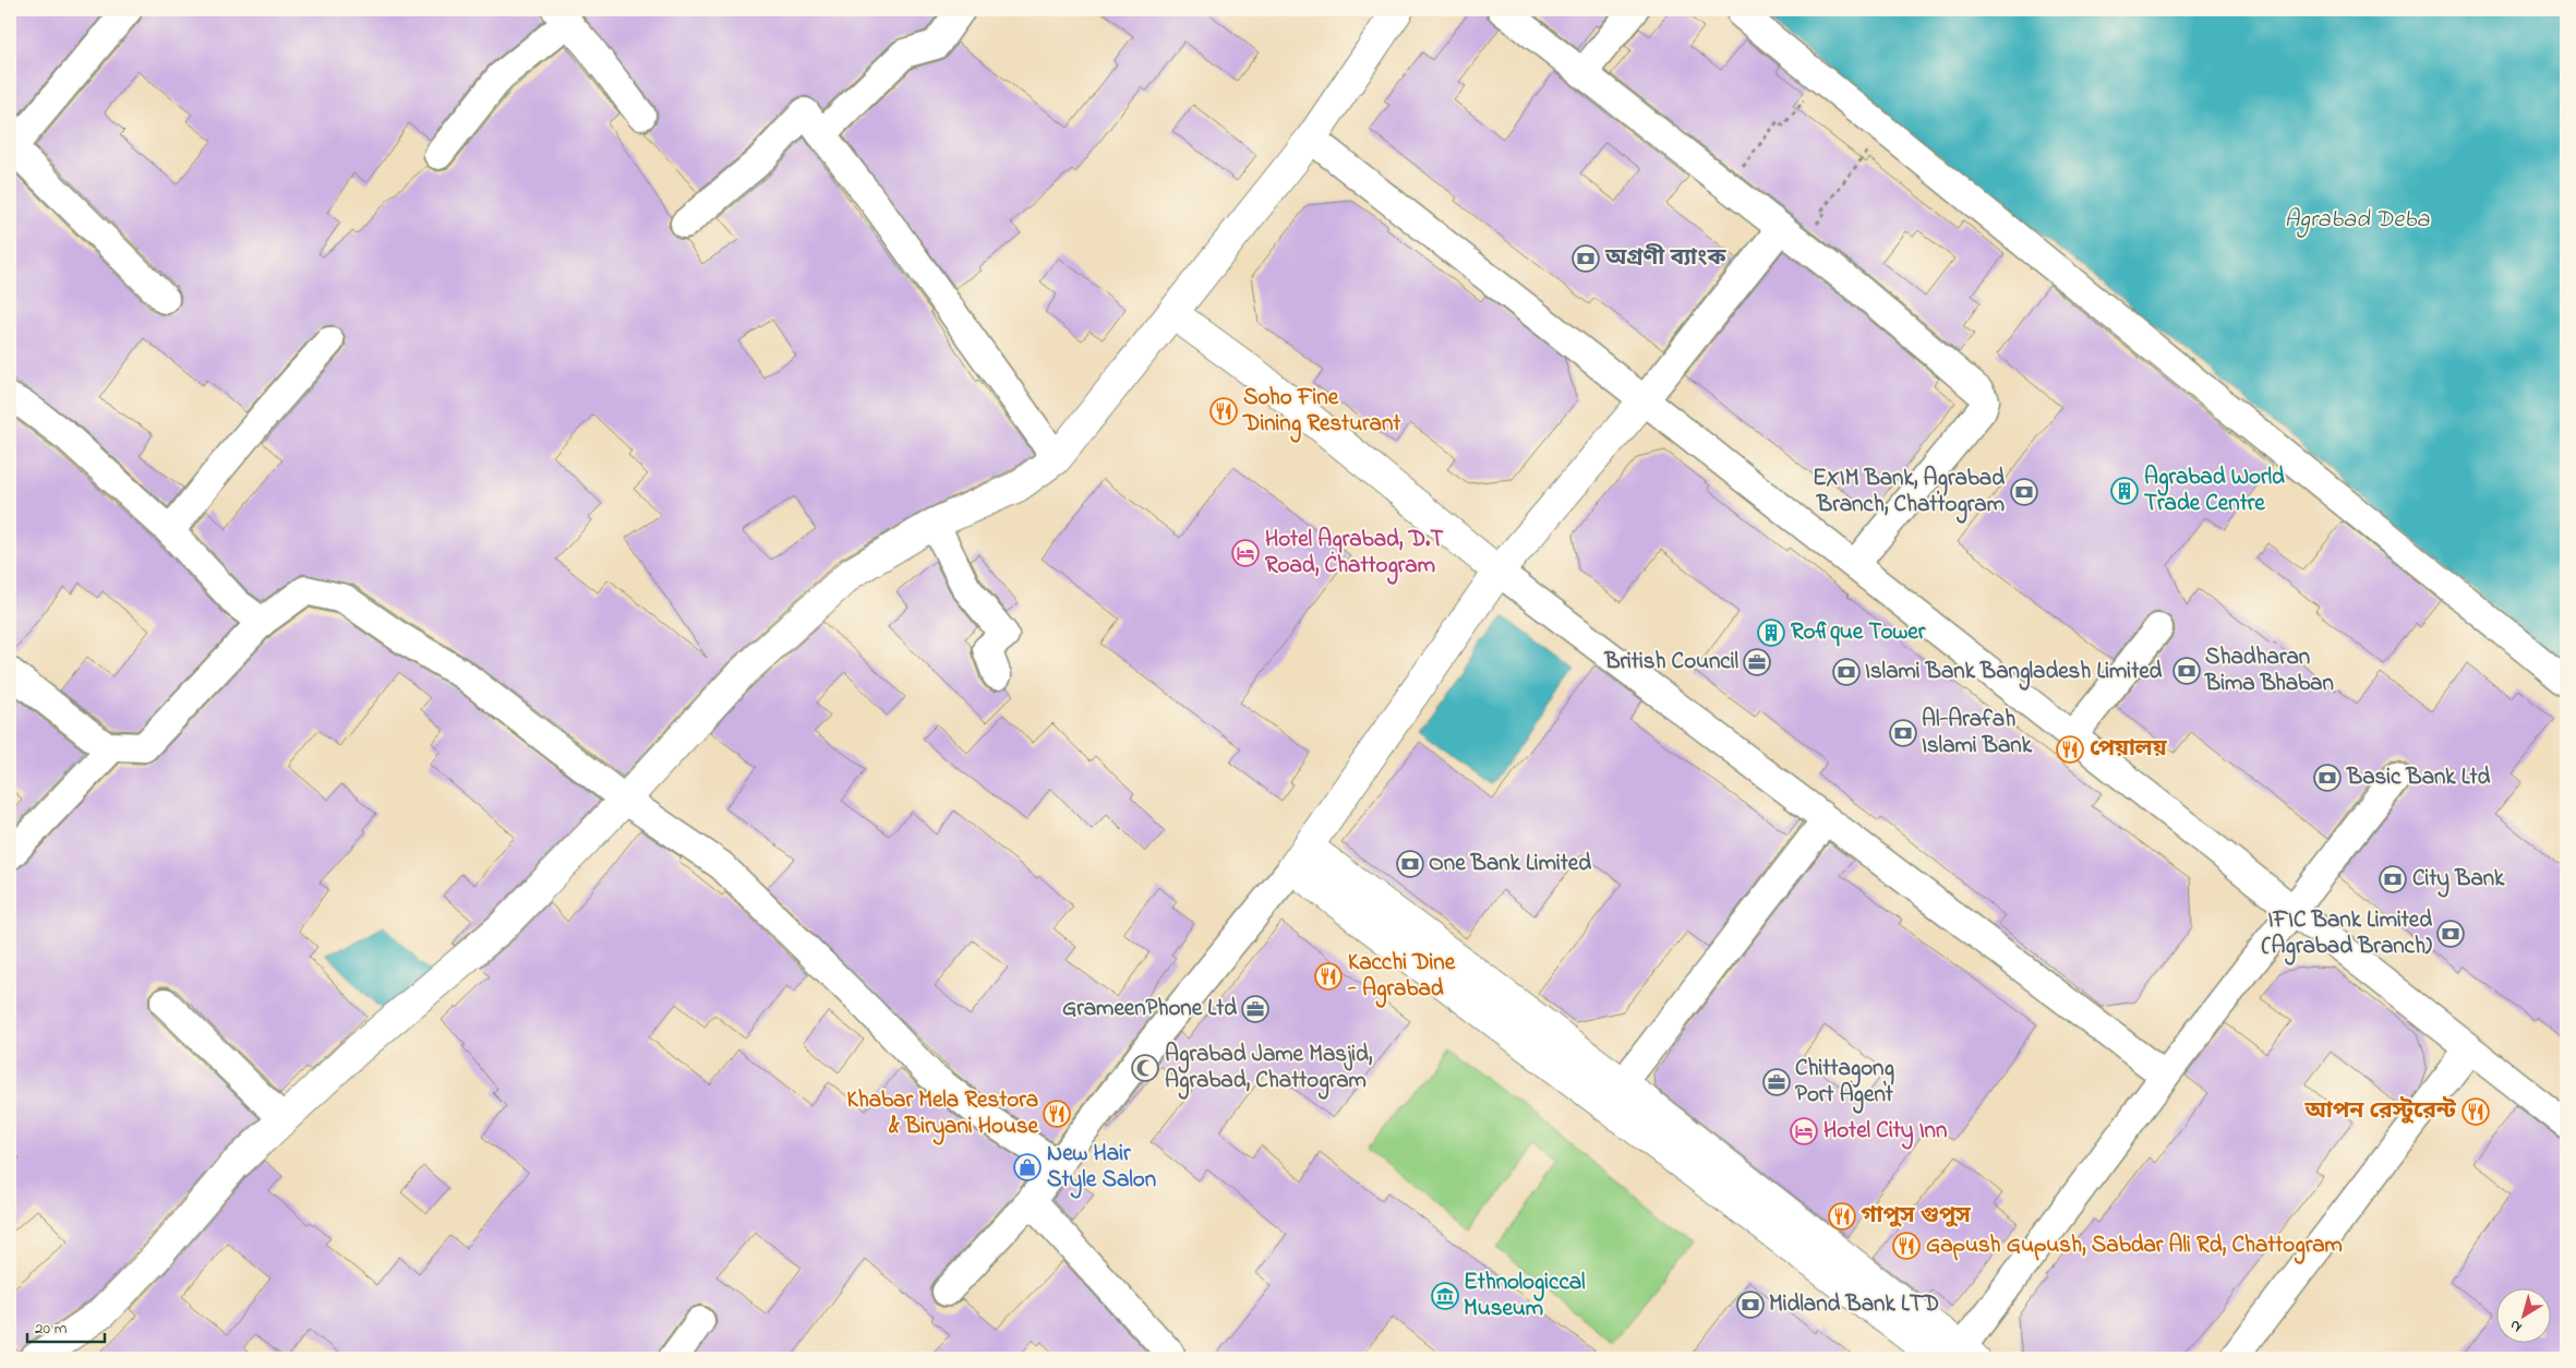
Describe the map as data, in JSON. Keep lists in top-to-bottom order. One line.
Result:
{"water":["Agrabad Deba"],"places":{"bank":["অগ্রণী ব্যাংক","EXIM Bank, Agrabad Branch, Chattogram","Shadharan Bima Bhaban","Islami Bank Bangladesh Limited","Al-Arafah Islami Bank","Basic Bank Ltd","One Bank Limited","City Bank","IFIC Bank Limited (Agrabad Branch)","Midland Bank LTD"],"restaurant":["Soho Fine Dining Resturant","পেয়ালয়","Kacchi Dine - Agrabad","আপন রেস্টুরেন্ট","Khabar Mela Restora & Biryani House","গাপুস গুপুস","Gapush Gupush, Sabdar Ali Rd, Chattogram"],"building":["Agrabad World Trade Centre","Rofique Tower"],"hotel":["Hotel Agrabad, D.T Road, Chattogram","Hotel City Inn"],"office":["British Council","GrameenPhone Ltd","Chittagong Port Agent"],"mosque":["Agrabad Jame Masjid, Agrabad, Chattogram"],"shop":["New Hair Style Salon"],"museum":["Ethnologiccal Museum"]},"scale_bar":"20 m","north":"bottom left"}
